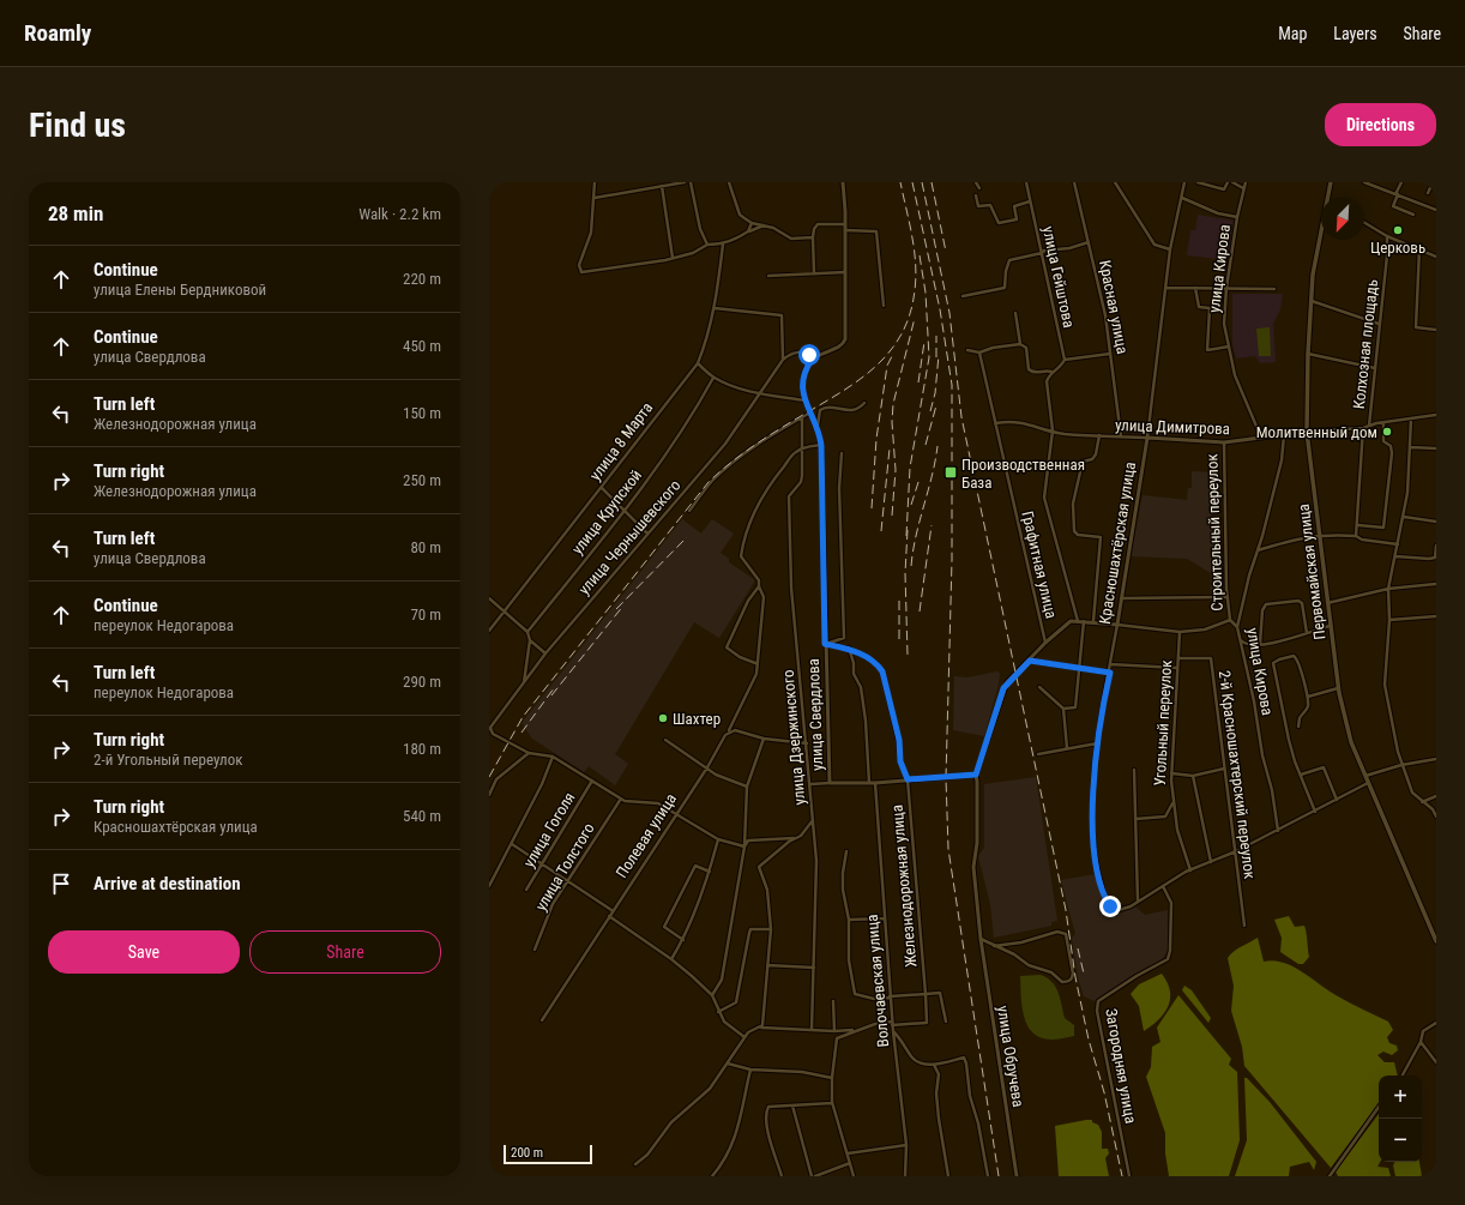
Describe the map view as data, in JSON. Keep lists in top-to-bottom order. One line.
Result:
{"streets":{"main road":["Первомайская улица"],"street":["улица Кирова","улица Гейштова","Красная улица","Колхозная площадь","улица Димитрова","улица 8 Марта","улица Крупской","Строительный переулок","улица Чернышевского","Красношахтёрская улица","Графитная улица","улица Свердлова","Угольный переулок","улица Дзержинского","2-й Красношахтерский переулок","улица Гоголя","Полевая улица","улица Толстого","Железнодорожная улица","Волочаевская улица","улица Обручева","Загородняя улица"]},"crossings":[["улица Кирова","улица Димитрова"],["Красная улица","улица Димитрова"],["Колхозная площадь","улица Димитрова"],["улица Димитрова","Строительный переулок"],["улица Димитрова","Красношахтёрская улица"],["улица Димитрова","Графитная улица"],["улица Димитрова","Первомайская улица"],["Красношахтёрская улица","Угольный переулок"],["улица Свердлова","Железнодорожная улица"],["улица Свердлова","Волочаевская улица"],["улица Свердлова","улица Обручева"],["Угольный переулок","2-й Красношахтерский переулок"],["Железнодорожная улица","Волочаевская улица"]],"places":{"other":["Церковь","Молитвенный дом","Шахтер"],"transit":["Производственная База"]},"scale_bar":"200 m","north":"bottom left","page":{"header":"Roamly","nav":["Map","Layers","Share"],"buttons":["Directions",["Save","Share"]],"title":"Find us","heading":["28 min","Walk · 2.2 km"],"list":[["Continue","улица Елены Бердниковой","220 m"],["Continue","улица Свердлова","450 m"],["Turn left","Железнодорожная улица","150 m"],["Turn right","Железнодорожная улица","250 m"],["Turn left","улица Свердлова","80 m"],["Continue","переулок Недогарова","70 m"],["Turn left","переулок Недогарова","290 m"],["Turn right","2-й Угольный переулок","180 m"],["Turn right","Красношахтёрская улица","540 m"],"Arrive at destination"],"map_buttons":["+","−"],"scale":"200 m"}}
